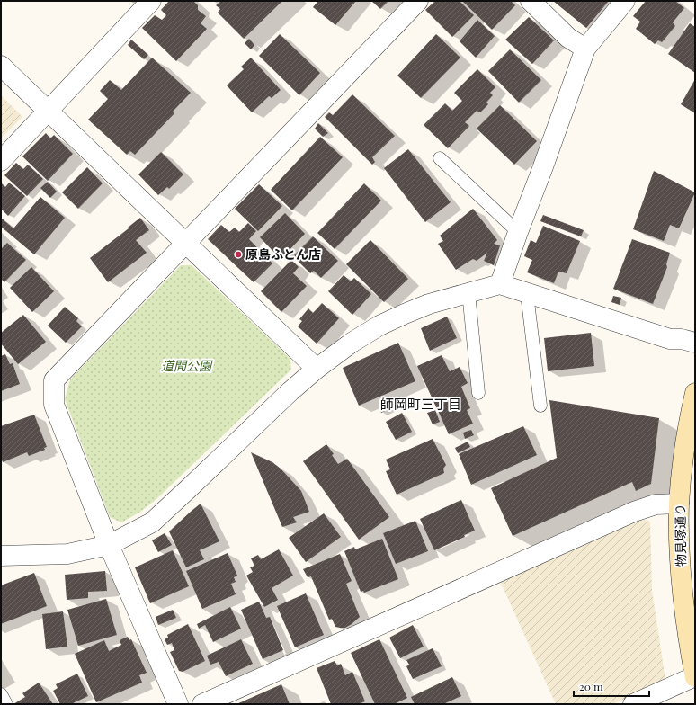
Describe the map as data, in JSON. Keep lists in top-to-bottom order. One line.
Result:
{"streets":{"street":["物見塚通り"]},"districts":["師岡町三丁目"],"parks":["道間公園"],"places":["原島ふとん店"],"scale_bar":"20 m"}
